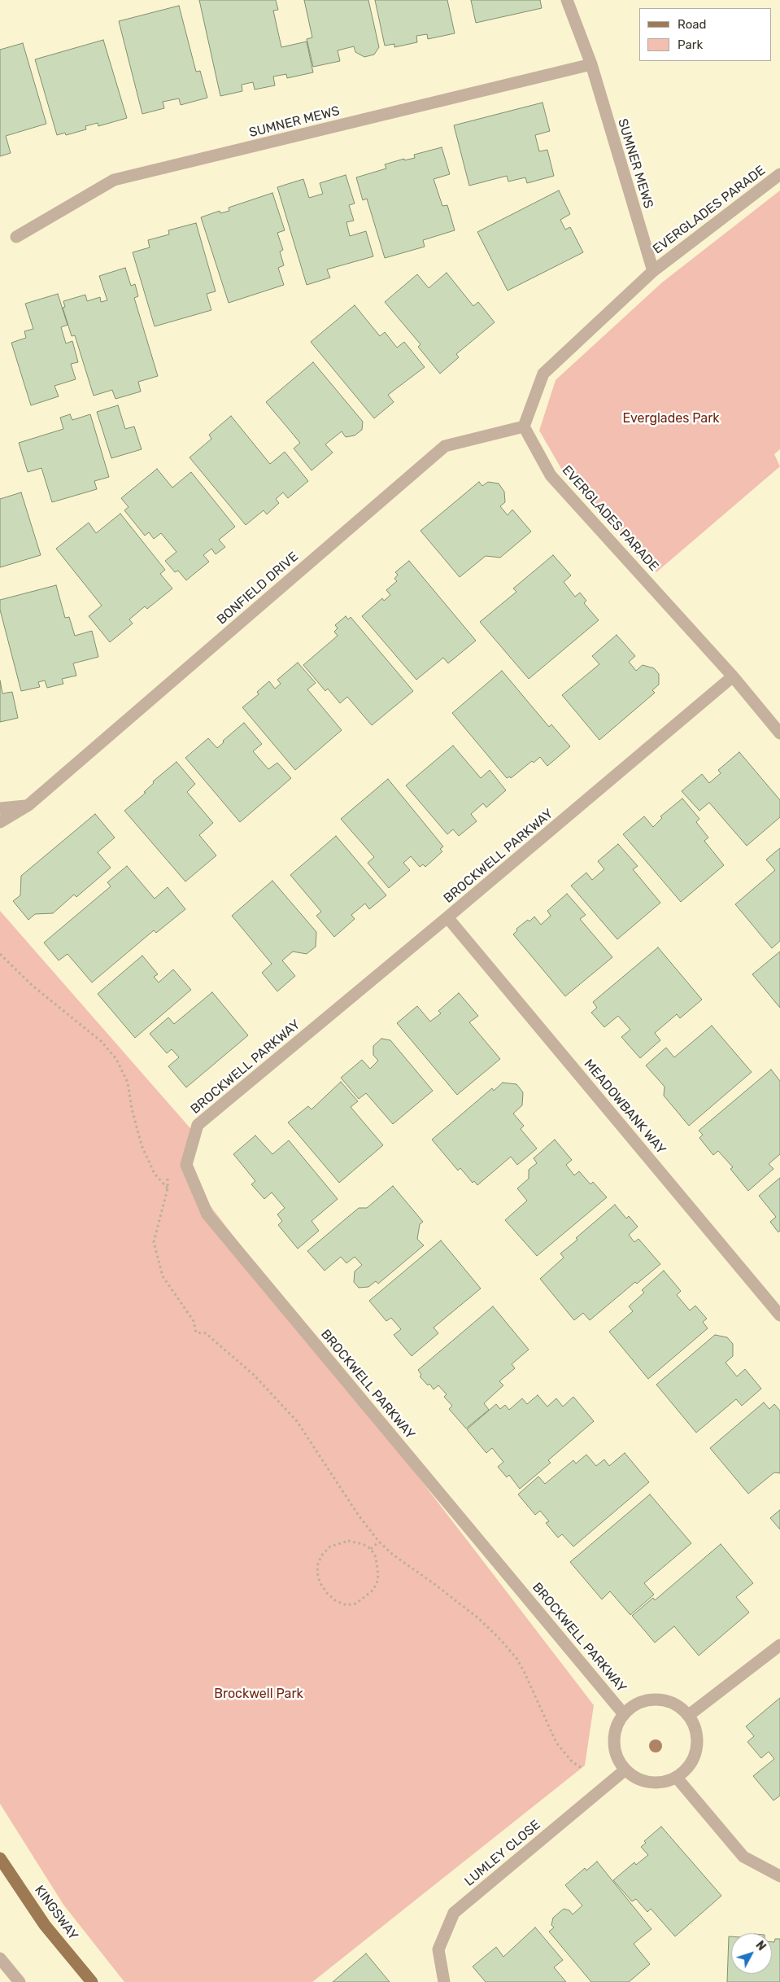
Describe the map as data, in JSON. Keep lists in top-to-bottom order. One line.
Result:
{"streets":{"main road":["KINGSWAY"],"street":["SUMNER MEWS","EVERGLADES PARADE","BONFIELD DRIVE","BROCKWELL PARKWAY","MEADOWBANK WAY","LUMLEY CLOSE"]},"crossings":[["SUMNER MEWS","EVERGLADES PARADE"],["EVERGLADES PARADE","BONFIELD DRIVE"],["EVERGLADES PARADE","BROCKWELL PARKWAY"],["BROCKWELL PARKWAY","MEADOWBANK WAY"],["BROCKWELL PARKWAY","LUMLEY CLOSE"]],"parks":["Everglades Park","Brockwell Park"],"legend":["Road","Park"],"north":"top right"}
